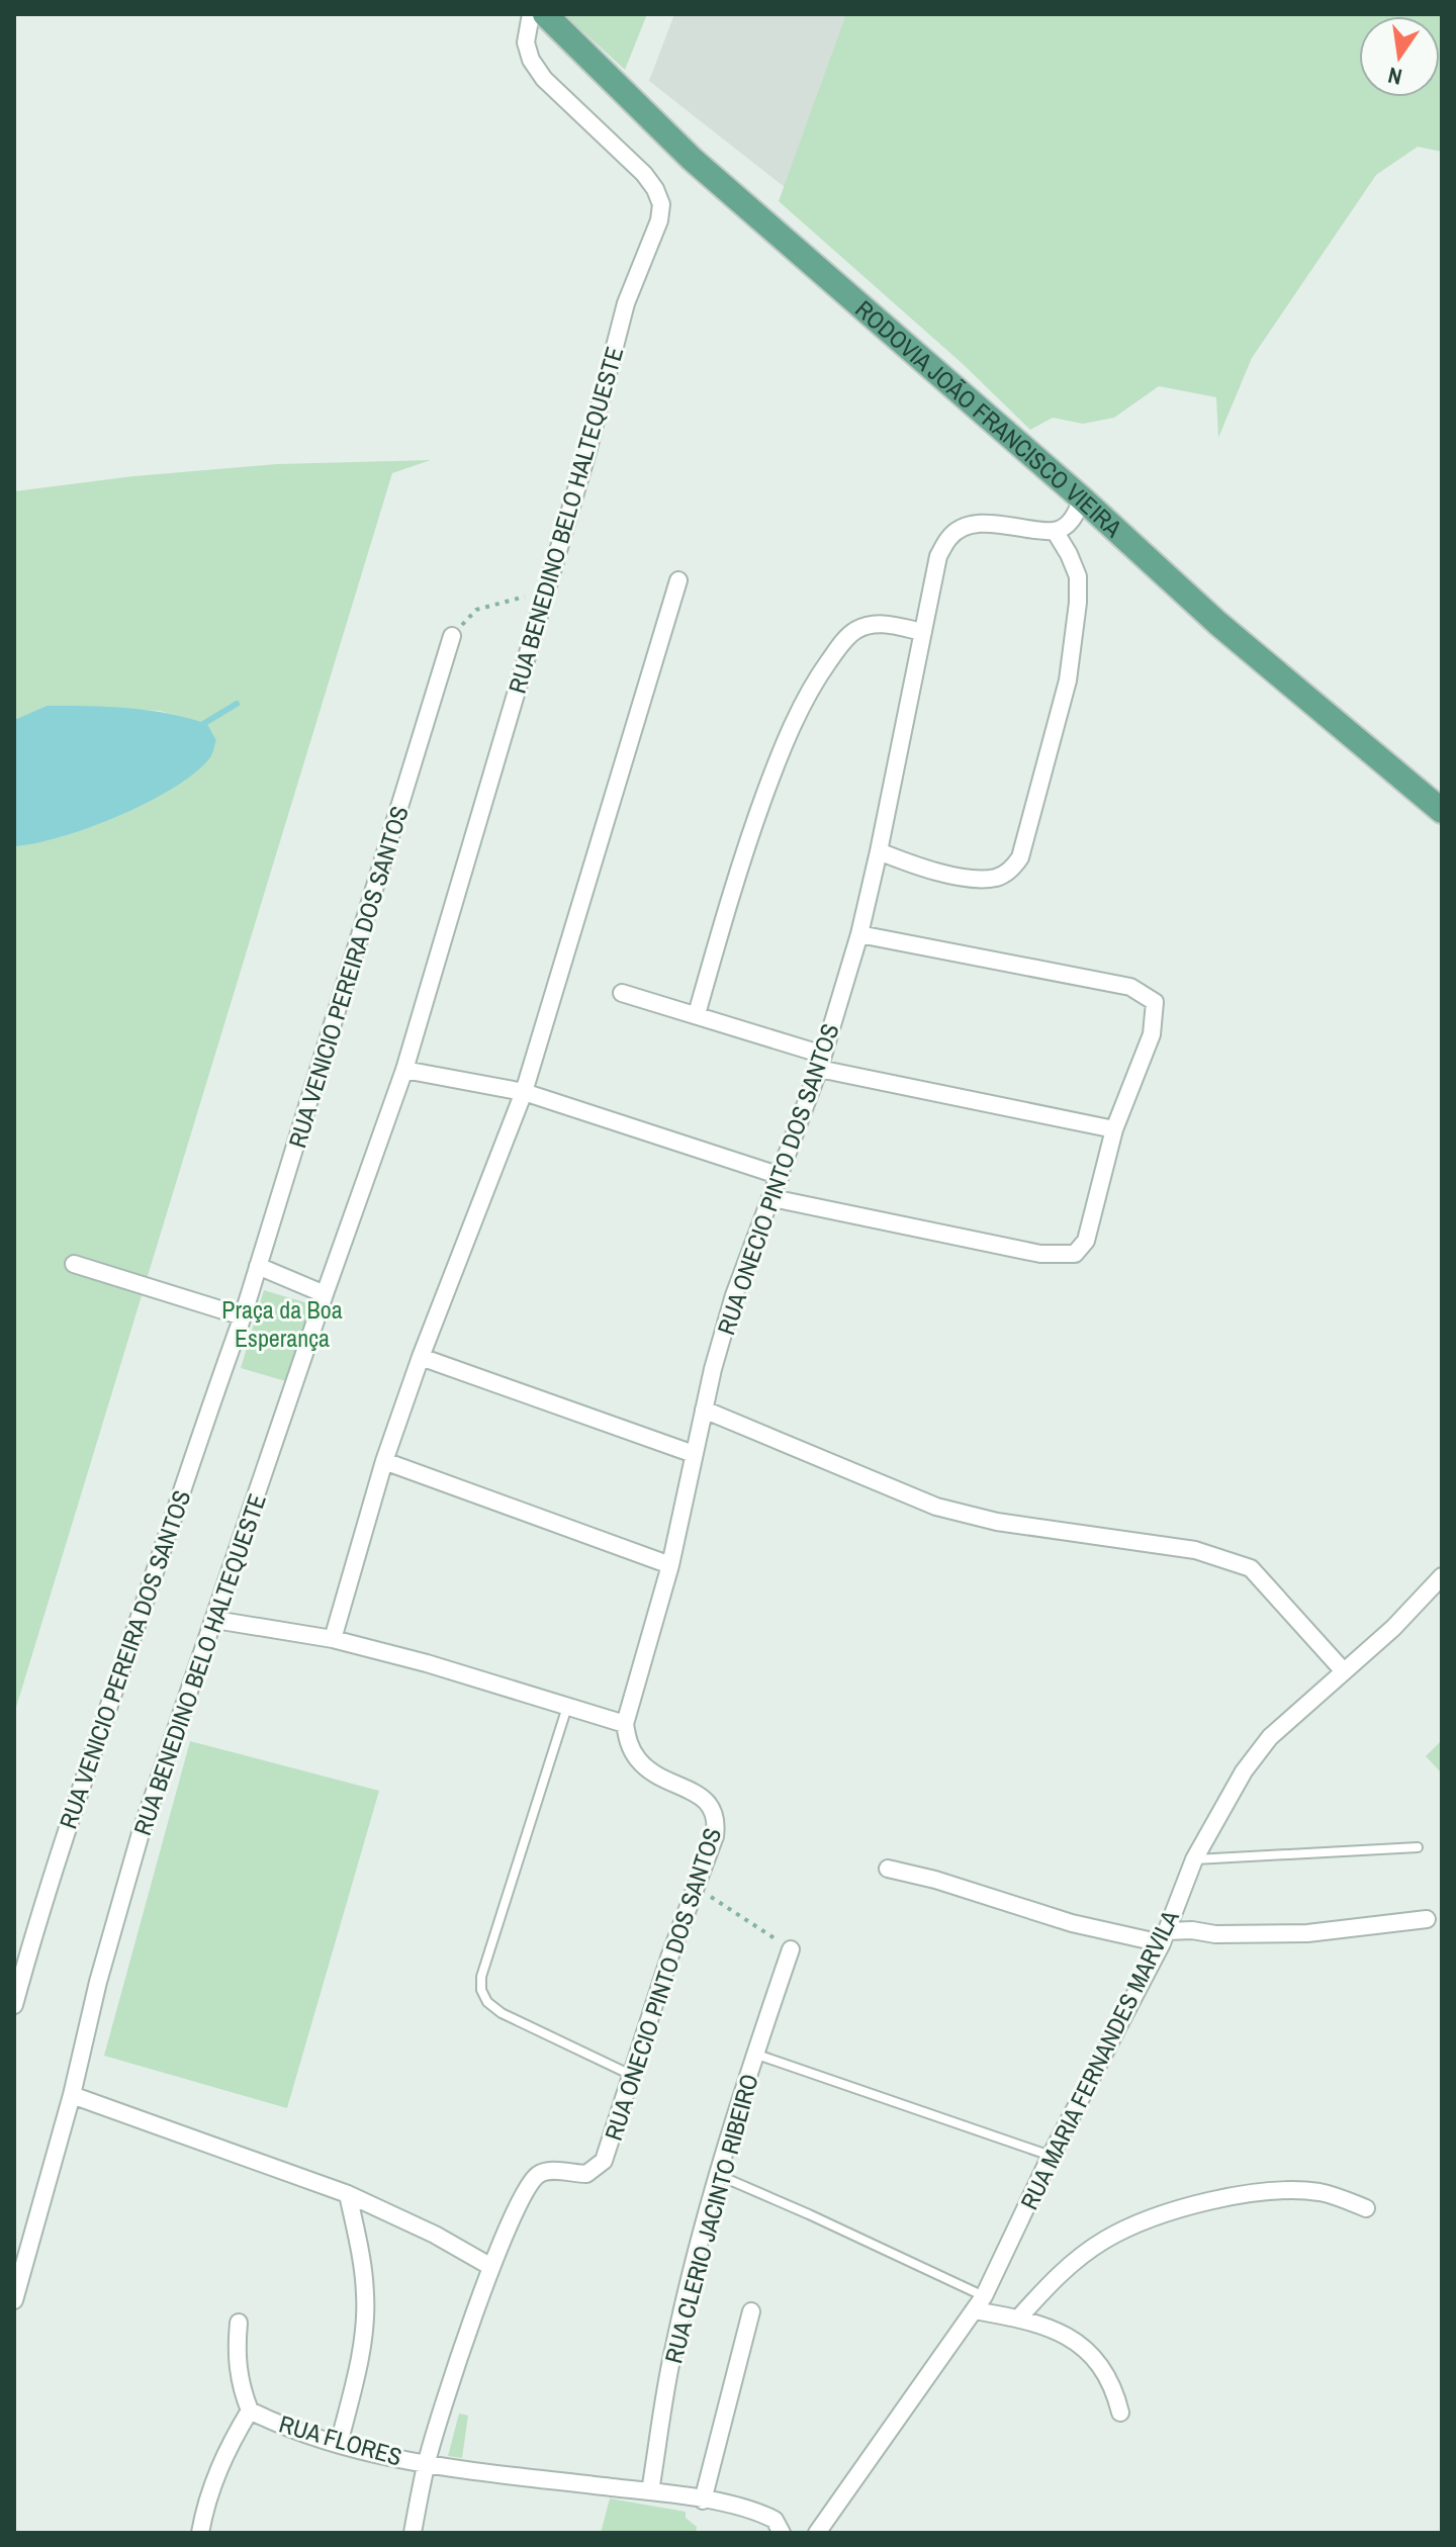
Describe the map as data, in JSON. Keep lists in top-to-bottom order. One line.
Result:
{"streets":{"main road":["RODOVIA JOÃO FRANCISCO VIEIRA"],"street":["RUA BENEDINO BELO HALTEQUESTE","RUA VENICIO PEREIRA DOS SANTOS","RUA ONECIO PINTO DOS SANTOS","RUA MARIA FERNANDES MARVILA","RUA CLERIO JACINTO RIBEIRO","RUA FLORES"]},"crossings":[["RUA ONECIO PINTO DOS SANTOS","RUA FLORES"],["RUA CLERIO JACINTO RIBEIRO","RUA FLORES"]],"parks":["Praça da Boa Esperança"],"north":"bottom"}
